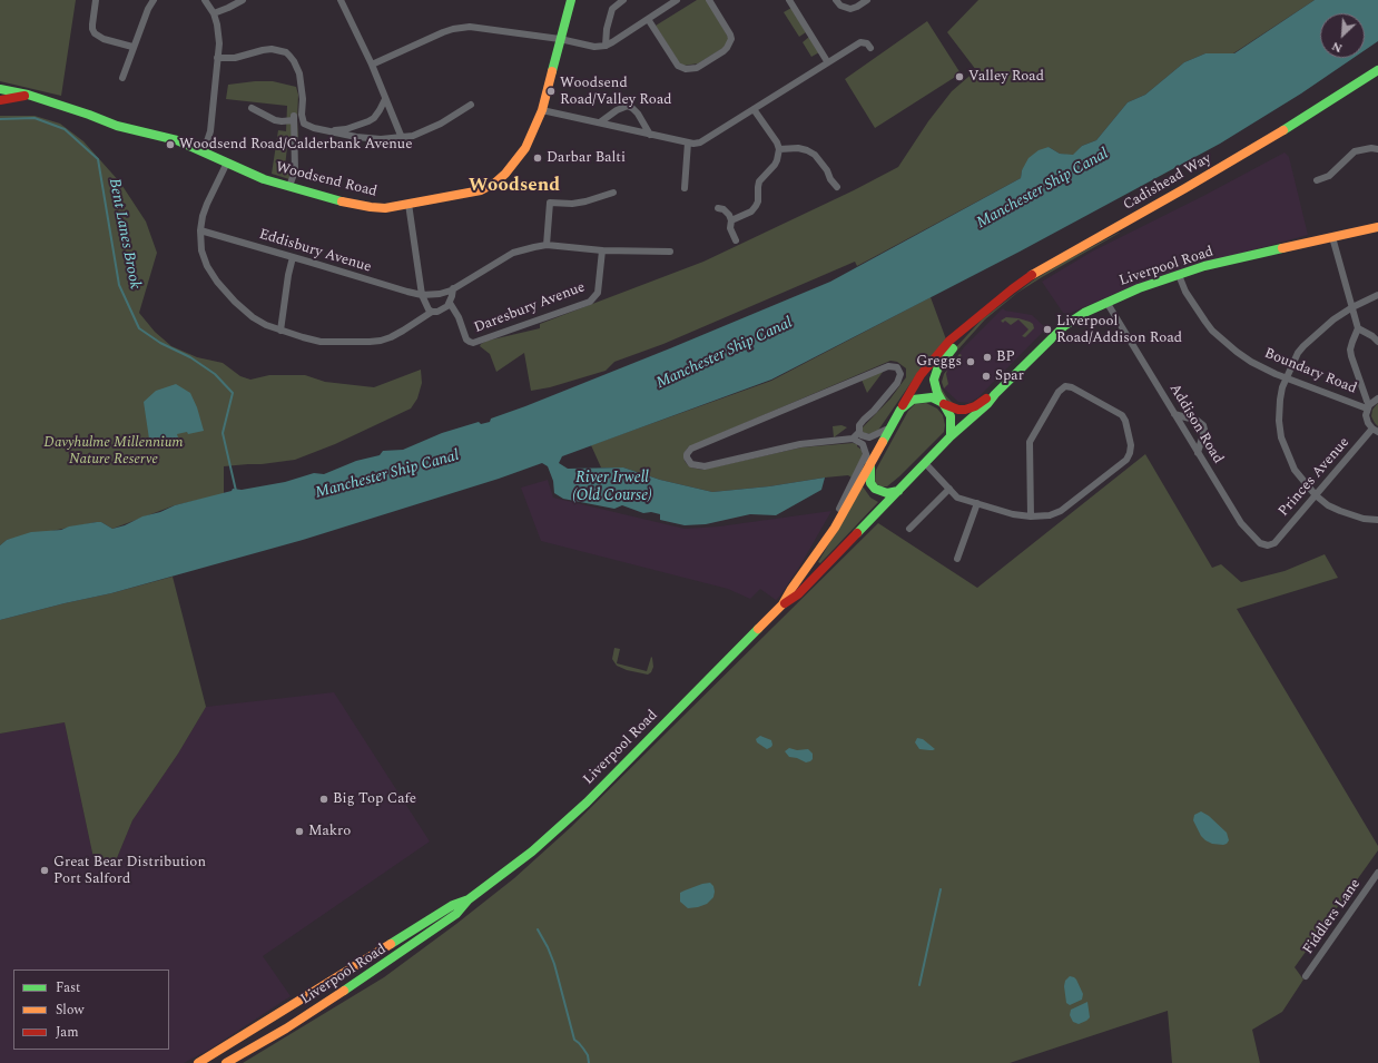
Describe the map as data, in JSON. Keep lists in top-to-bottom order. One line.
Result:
{"streets":{"main road":["Woodsend Road","Cadishead Way","Liverpool Road"],"street":["Eddisbury Avenue","Daresbury Avenue","Boundary Road","Addison Road","Princes Avenue","Fiddlers Lane"]},"crossings":[["Cadishead Way","Liverpool Road"],["Eddisbury Avenue","Daresbury Avenue"],["Liverpool Road","Boundary Road"],["Liverpool Road","Addison Road"],["Boundary Road","Princes Avenue"],["Addison Road","Princes Avenue"]],"districts":["Woodsend"],"water":["Manchester Ship Canal","Bent Lanes Brook","River Irwell (Old Course)"],"parks":["Davyhulme Millennium Nature Reserve"],"places":["Valley Road","Woodsend Road/Valley Road","Woodsend Road/Calderbank Avenue","Darbar Balti","Liverpool Road/Addison Road","BP","Greggs","Spar","Big Top Cafe","Makro","Great Bear Distribution Port Salford"],"legend":["Fast","Slow","Jam"],"north":"bottom left"}
